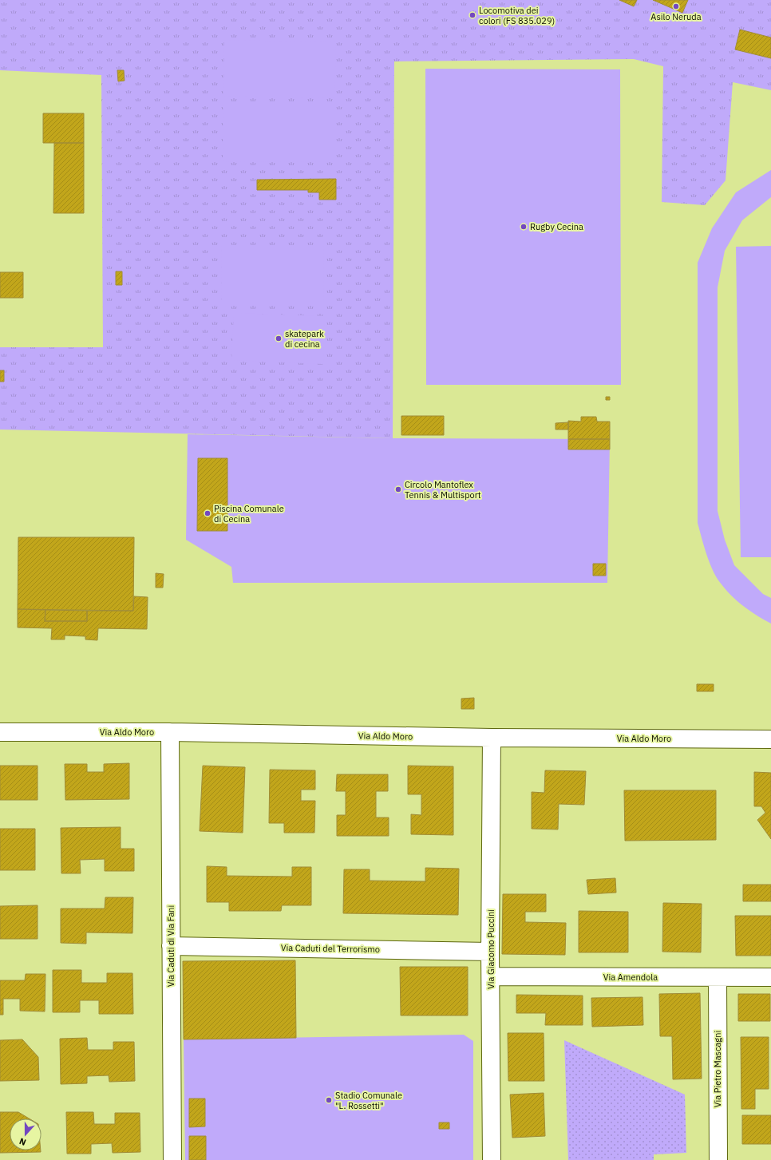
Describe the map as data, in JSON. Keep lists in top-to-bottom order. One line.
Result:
{"streets":{"street":["Via Aldo Moro","Via Caduti di Via Fani","Via Caduti del Terrorismo","Via Giacomo Puccini","Via Amendola","Via Pietro Mascagni"]},"crossings":[["Via Aldo Moro","Via Caduti di Via Fani"],["Via Aldo Moro","Via Giacomo Puccini"],["Via Caduti di Via Fani","Via Caduti del Terrorismo"],["Via Caduti del Terrorismo","Via Giacomo Puccini"],["Via Giacomo Puccini","Via Amendola"],["Via Amendola","Via Pietro Mascagni"]],"places":["Asilo Neruda","Locomotiva dei colori (FS 835.029)","Rugby Cecina","skatepark di cecina","Circolo Mantoflex Tennis & Multisport","Piscina Comunale di Cecina","Stadio Comunale \"L. Rossetti\""],"north":"bottom"}
